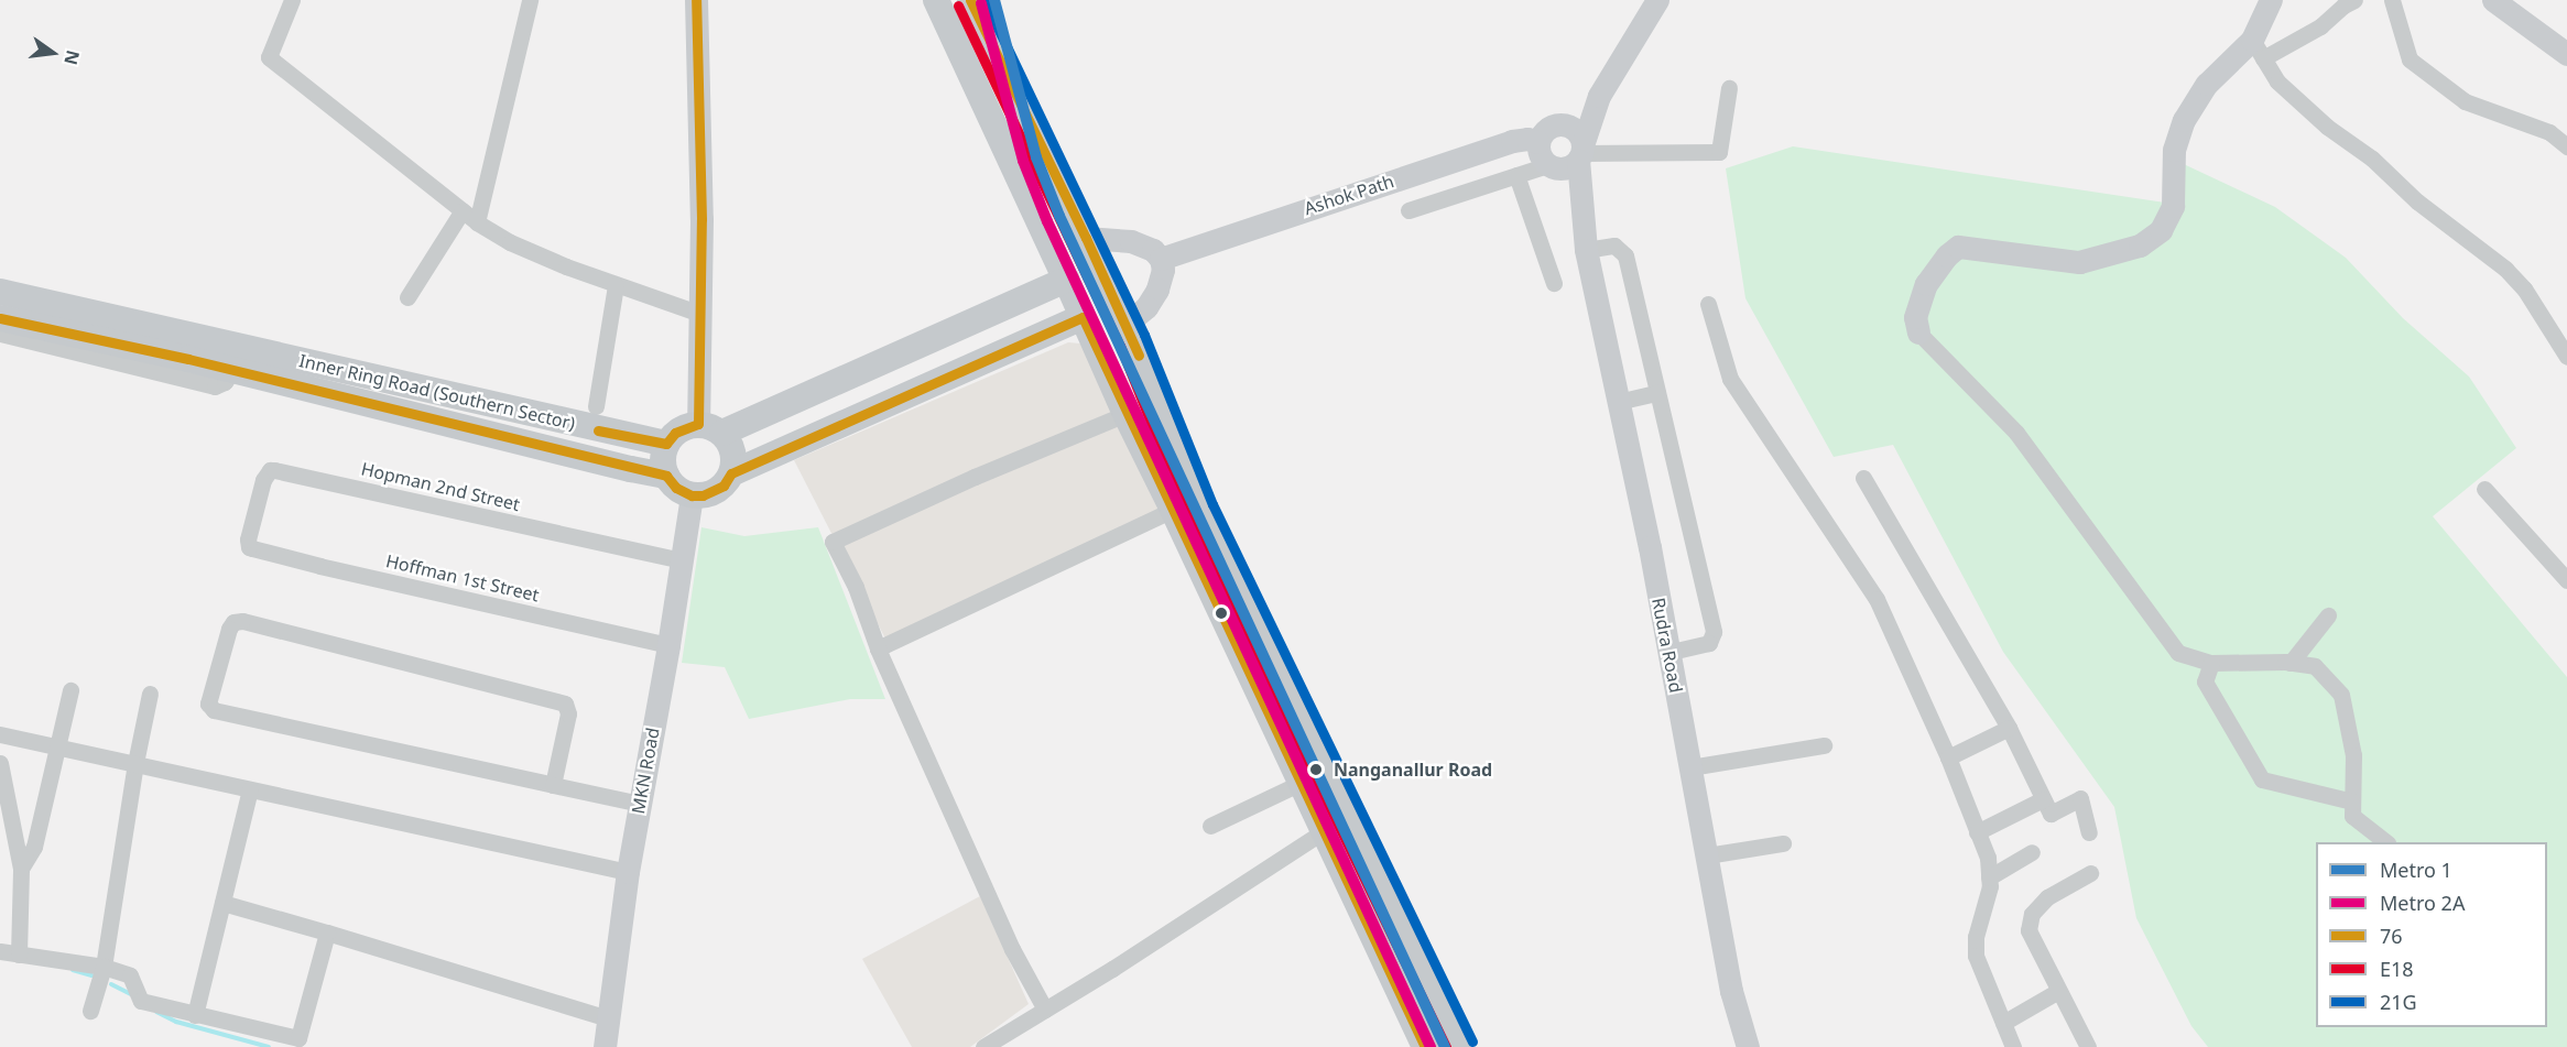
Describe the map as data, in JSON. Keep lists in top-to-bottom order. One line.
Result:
{"streets":{"main road":["Inner Ring Road (Southern Sector)"],"street":["Ashok Path","Hopman 2nd Street","Hoffman 1st Street","Rudra Road","MKN Road"]},"crossings":[["Ashok Path","Rudra Road"],["Inner Ring Road (Southern Sector)","MKN Road"],["Hopman 2nd Street","Hoffman 1st Street"],["Hopman 2nd Street","MKN Road"],["Hoffman 1st Street","MKN Road"]],"places":["Nanganallur Road"],"lines":["metro line 1","transit line 76","transit line 21G","metro line 2A","transit line E18"],"legend":["Metro 1","Metro 2A","76","E18","21G"],"north":"right"}
